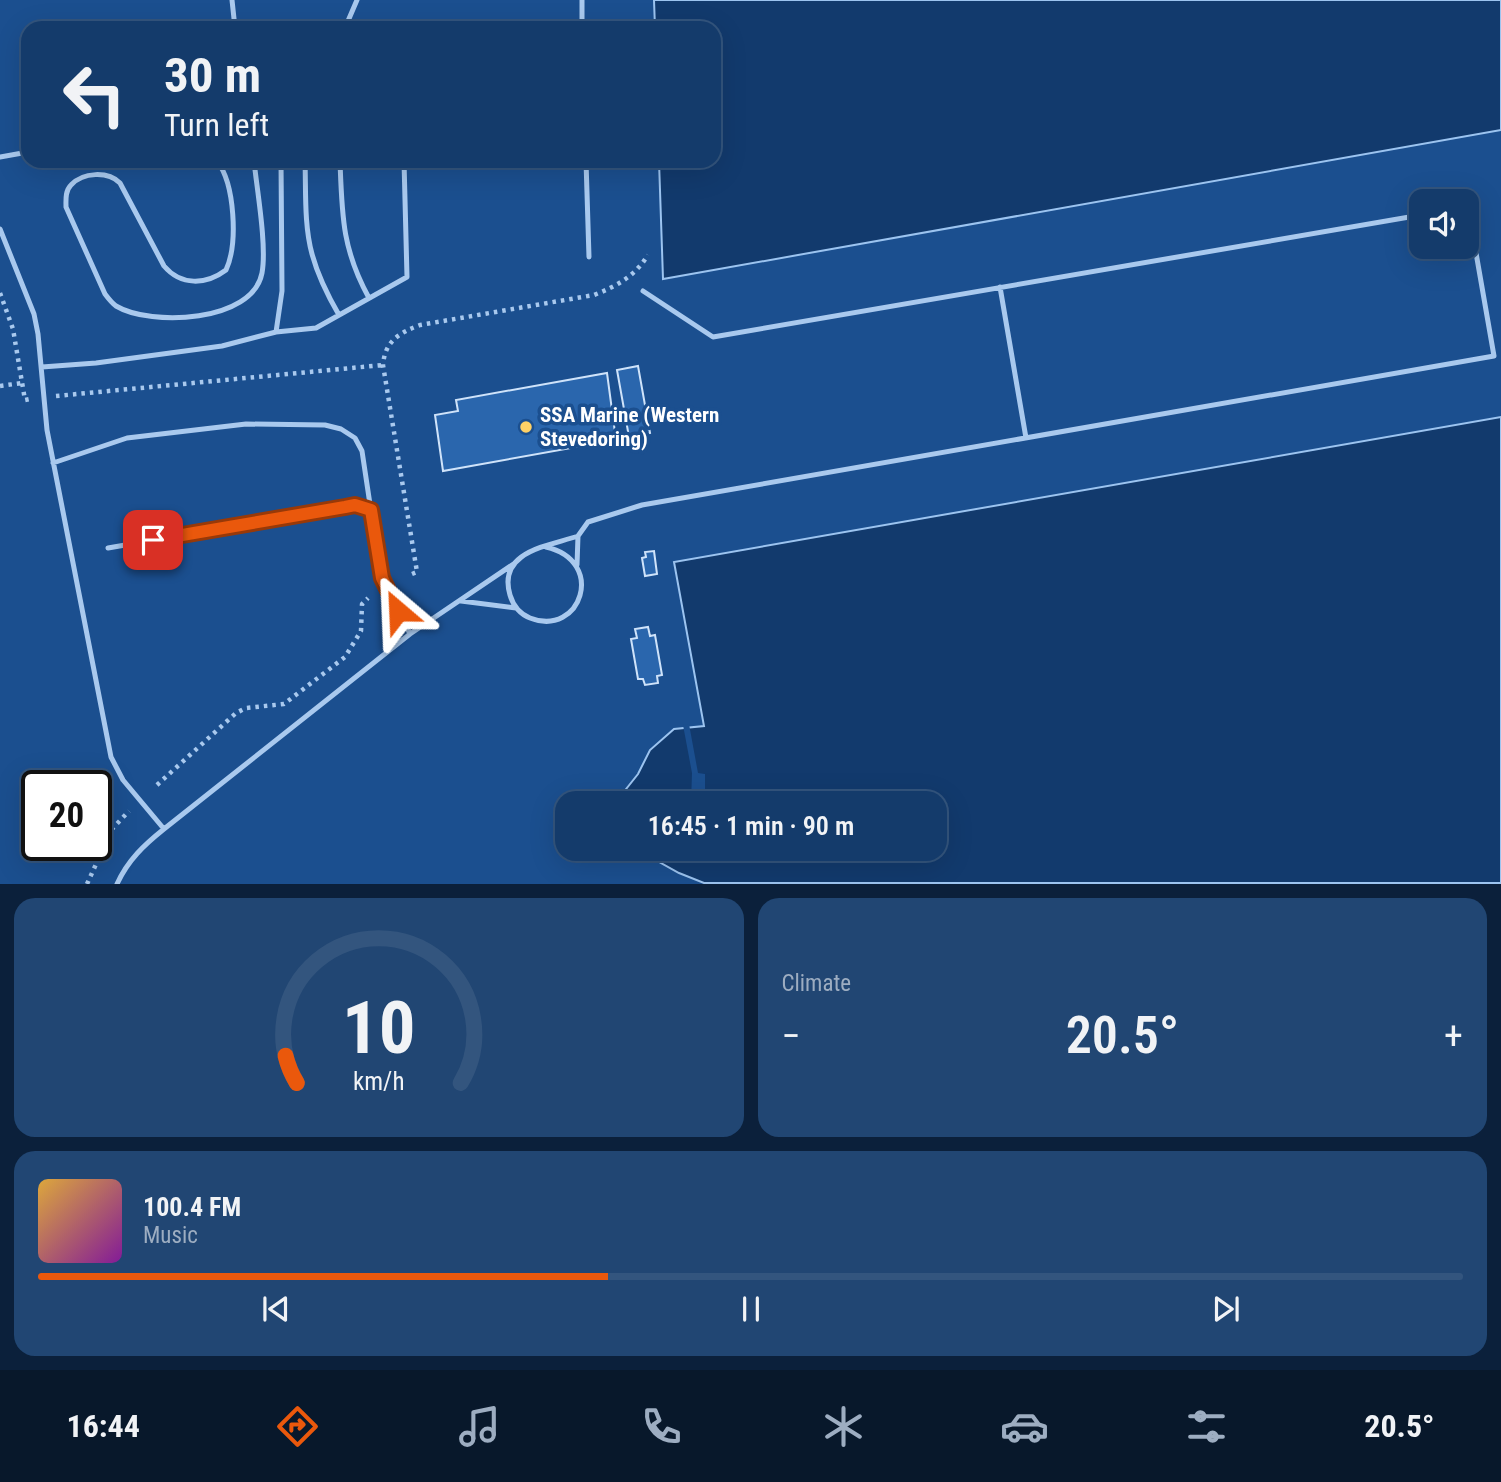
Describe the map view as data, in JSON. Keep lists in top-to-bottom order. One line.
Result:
{"places":["SSA Marine (Western Stevedoring)"],"page":{"turn":["30 m","Turn left"],"limit":"20","trip":"16:45 · 1 min · 90 m","tile":"Climate","heat":["−","20.5°","+"],"song":["100.4 FM","Music"],"tabs":["16:44","20.5°"],"gauge":["10","km/h"]}}
